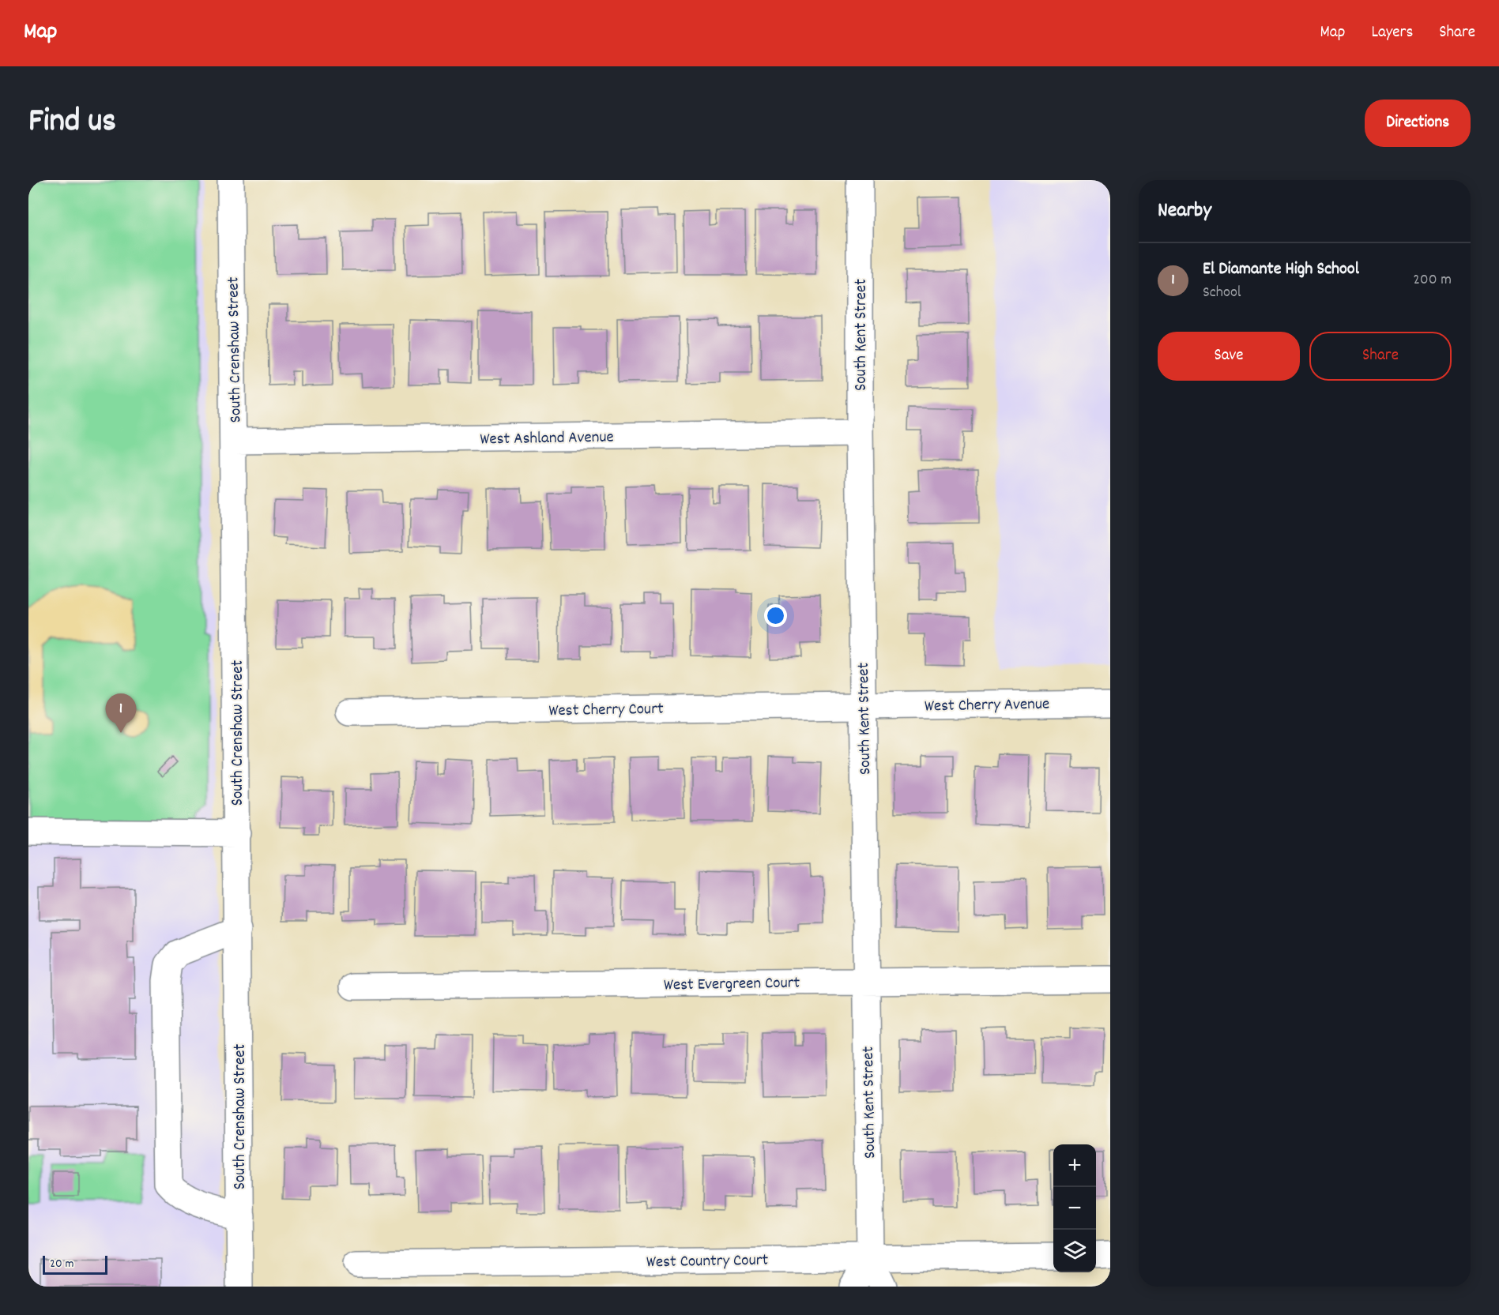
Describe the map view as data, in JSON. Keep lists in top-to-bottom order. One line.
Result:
{"streets":{"street":["South Kent Street","South Crenshaw Street","West Ashland Avenue","West Cherry Avenue","West Cherry Court","West Evergreen Court","West Country Court"]},"crossings":[["South Kent Street","West Ashland Avenue"],["South Kent Street","West Cherry Avenue"],["South Kent Street","West Cherry Court"],["South Kent Street","West Evergreen Court"],["South Kent Street","West Country Court"],["South Crenshaw Street","West Ashland Avenue"],["West Cherry Avenue","West Cherry Court"]],"scale_bar":"20 m","page":{"header":"Map","nav":["Map","Layers","Share"],"title":"Find us","buttons":["Directions",["Save","Share"]],"heading":"Nearby","list":[{"mark":"1","name":"El Diamante High School","note":"School","value":"200 m"}],"pins":"1","map_buttons":["+","−"],"scale":"20 m"}}
